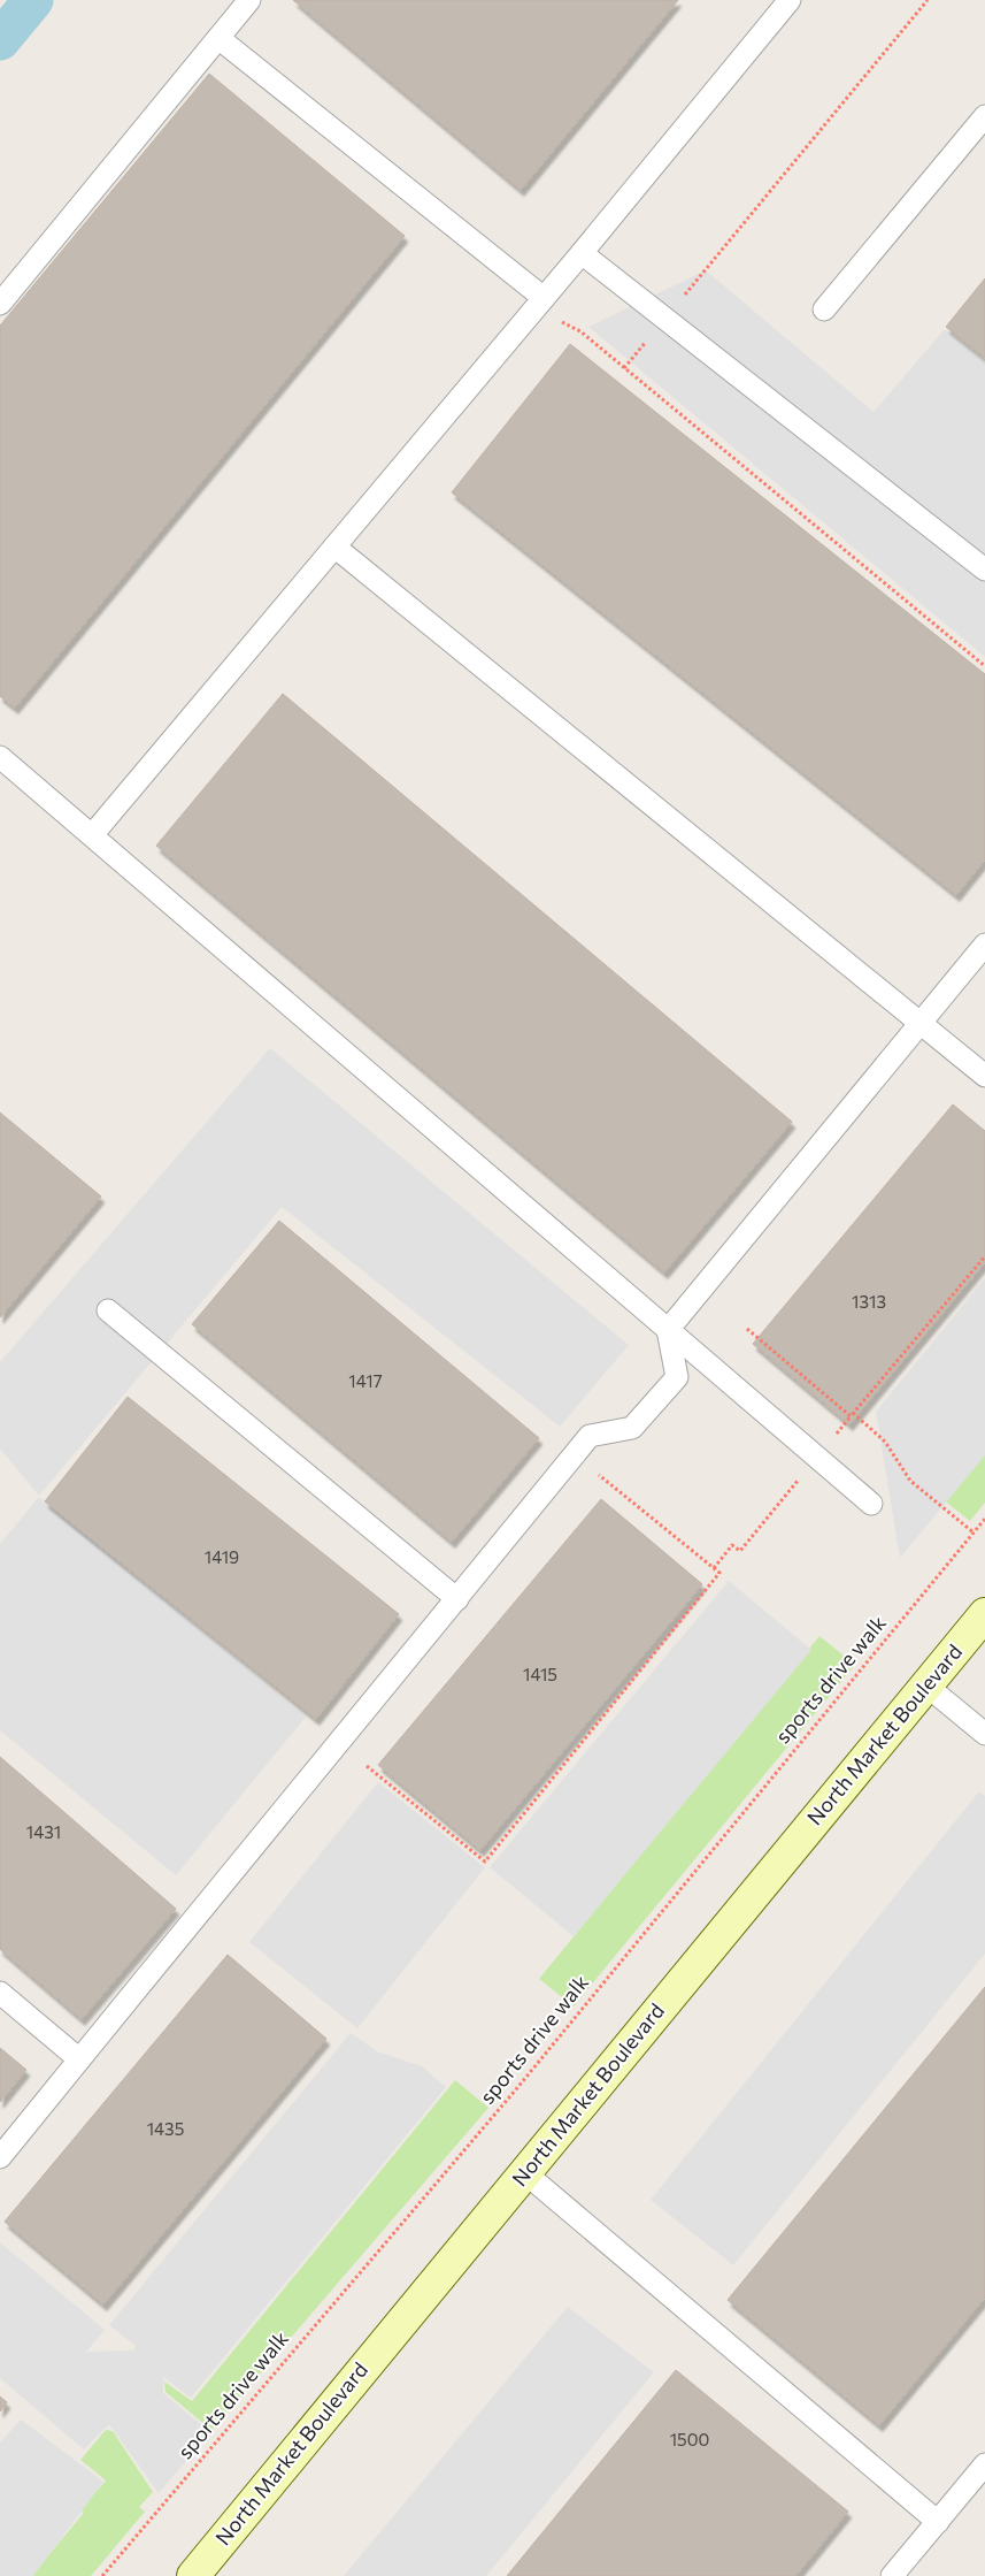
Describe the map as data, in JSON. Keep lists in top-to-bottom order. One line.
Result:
{"streets":{"main road":["North Market Boulevard"],"path":["sports drive walk"]},"house_numbers":["1313","1417","1419","1415","1431","1435","1500"]}
